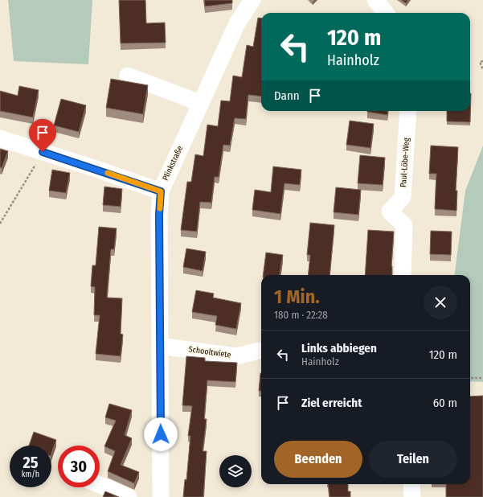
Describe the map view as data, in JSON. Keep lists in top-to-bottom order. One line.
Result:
{"streets":{"street":["Paul-Löbe-Weg","Plinkstraße","Schooltwiete"]},"crossings":[["Plinkstraße","Schooltwiete"]],"page":{"turn":["120 m","Hainholz"],"then":"Dann","heading":["1 Min.","180 m · 22:28"],"list":[{"name":"Links abbiegen","note":"Hainholz","value":"120 m"},{"name":"Ziel erreicht","value":"60 m"}],"buttons":["Beenden","Teilen"],"speed":"25 km/h","limit":"30"}}
